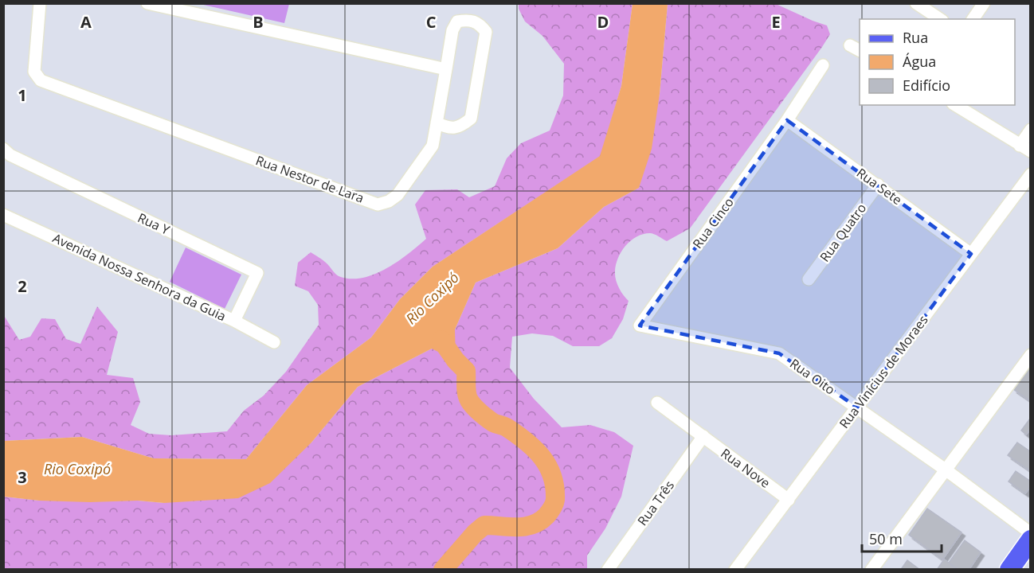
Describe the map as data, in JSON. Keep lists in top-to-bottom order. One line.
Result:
{"streets":{"street":["Rua Nestor de Lara","Rua Sete","Rua Cinco","Rua Y","Rua Quatro","Avenida Nossa Senhora da Guia","Rua Vinícius de Moraes","Rua Oito","Rua Nove","Rua Três"]},"crossings":[["Rua Sete","Rua Cinco"],["Rua Sete","Rua Quatro"],["Rua Sete","Rua Vinícius de Moraes"],["Rua Cinco","Rua Oito"],["Rua Y","Avenida Nossa Senhora da Guia"],["Rua Vinícius de Moraes","Rua Oito"],["Rua Vinícius de Moraes","Rua Nove"],["Rua Nove","Rua Três"]],"water":["Rio Coxipó"],"legend":["Rua","Água","Edifício"],"scale_bar":"50 m","grid":{"columns":["A","B","C","D","E"],"rows":["1","2","3"]}}
